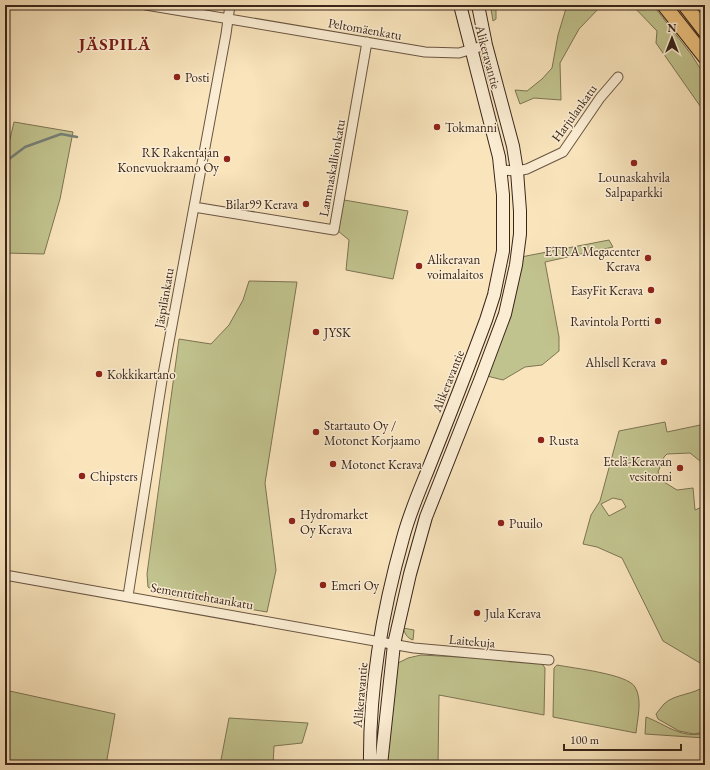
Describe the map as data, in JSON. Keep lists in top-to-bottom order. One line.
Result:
{"streets":{"street":["Peltomäenkatu","Alikeravantie","Harjulankatu","Lammaskallionkatu","Jäspilänkatu","Sementtitehtaankatu","Laitekuja"]},"crossings":[["Peltomäenkatu","Alikeravantie"],["Peltomäenkatu","Lammaskallionkatu"],["Peltomäenkatu","Jäspilänkatu"],["Alikeravantie","Harjulankatu"],["Alikeravantie","Sementtitehtaankatu"],["Alikeravantie","Laitekuja"],["Lammaskallionkatu","Jäspilänkatu"],["Jäspilänkatu","Sementtitehtaankatu"],["Sementtitehtaankatu","Laitekuja"]],"districts":["JÄSPILÄ"],"places":["Posti","Tokmanni","RK Rakentajan Konevuokraamo Oy","Lounaskahvila Salpaparkki","Bilar99 Kerava","ETRA Megacenter Kerava","Alikeravan voimalaitos","EasyFit Kerava","Ravintola Portti","JYSK","Ahlsell Kerava","Kokkikartano","Startauto Oy / Motonet Korjaamo","Rusta","Motonet Kerava","Etelä-Keravan vesitorni","Chipsters","Hydromarket Oy Kerava","Puuilo","Emeri Oy","Jula Kerava"],"scale_bar":"100 m","north":"top"}
